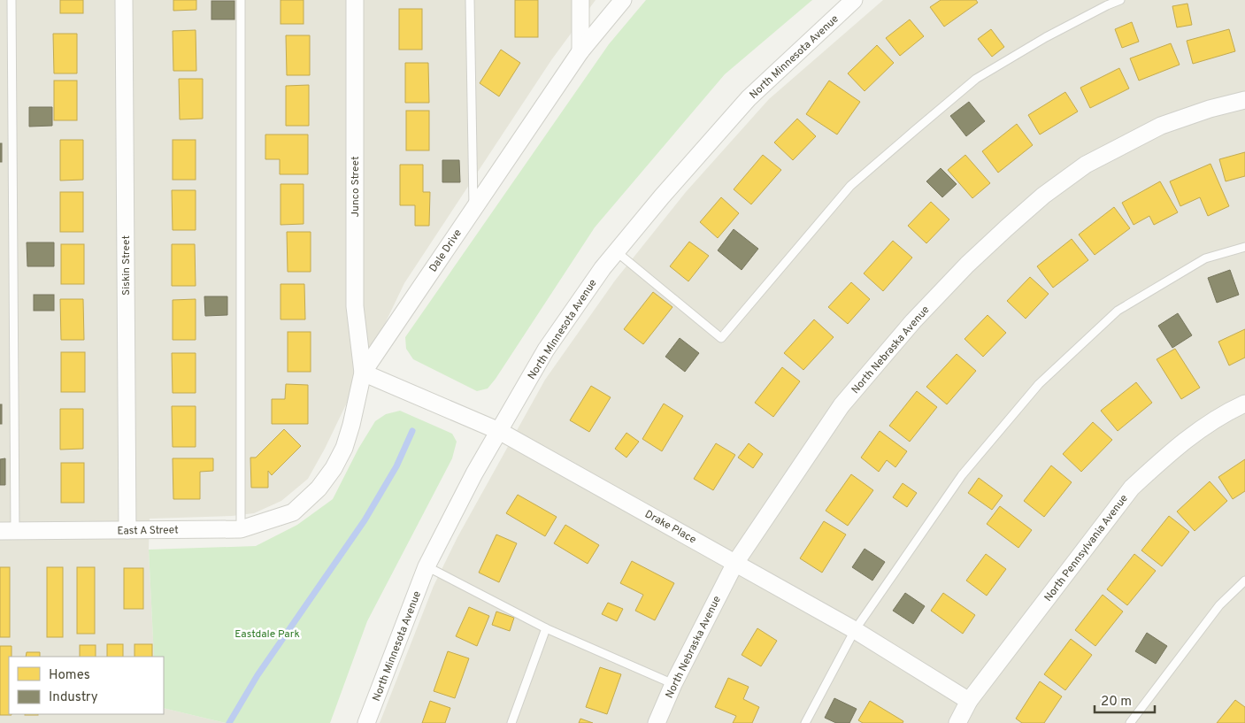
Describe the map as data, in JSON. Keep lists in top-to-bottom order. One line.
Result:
{"streets":{"street":["North Minnesota Avenue","Junco Street","Dale Drive","Siskin Street","North Nebraska Avenue","Drake Place","East A Street","North Pennsylvania Avenue"]},"crossings":[["North Minnesota Avenue","Drake Place"],["Junco Street","Dale Drive"],["Junco Street","Drake Place"],["Dale Drive","Drake Place"],["Dale Drive","East A Street"],["Siskin Street","East A Street"],["North Nebraska Avenue","Drake Place"],["Drake Place","North Pennsylvania Avenue"]],"parks":["Eastdale Park"],"legend":["Homes","Industry"],"scale_bar":"20 m"}
